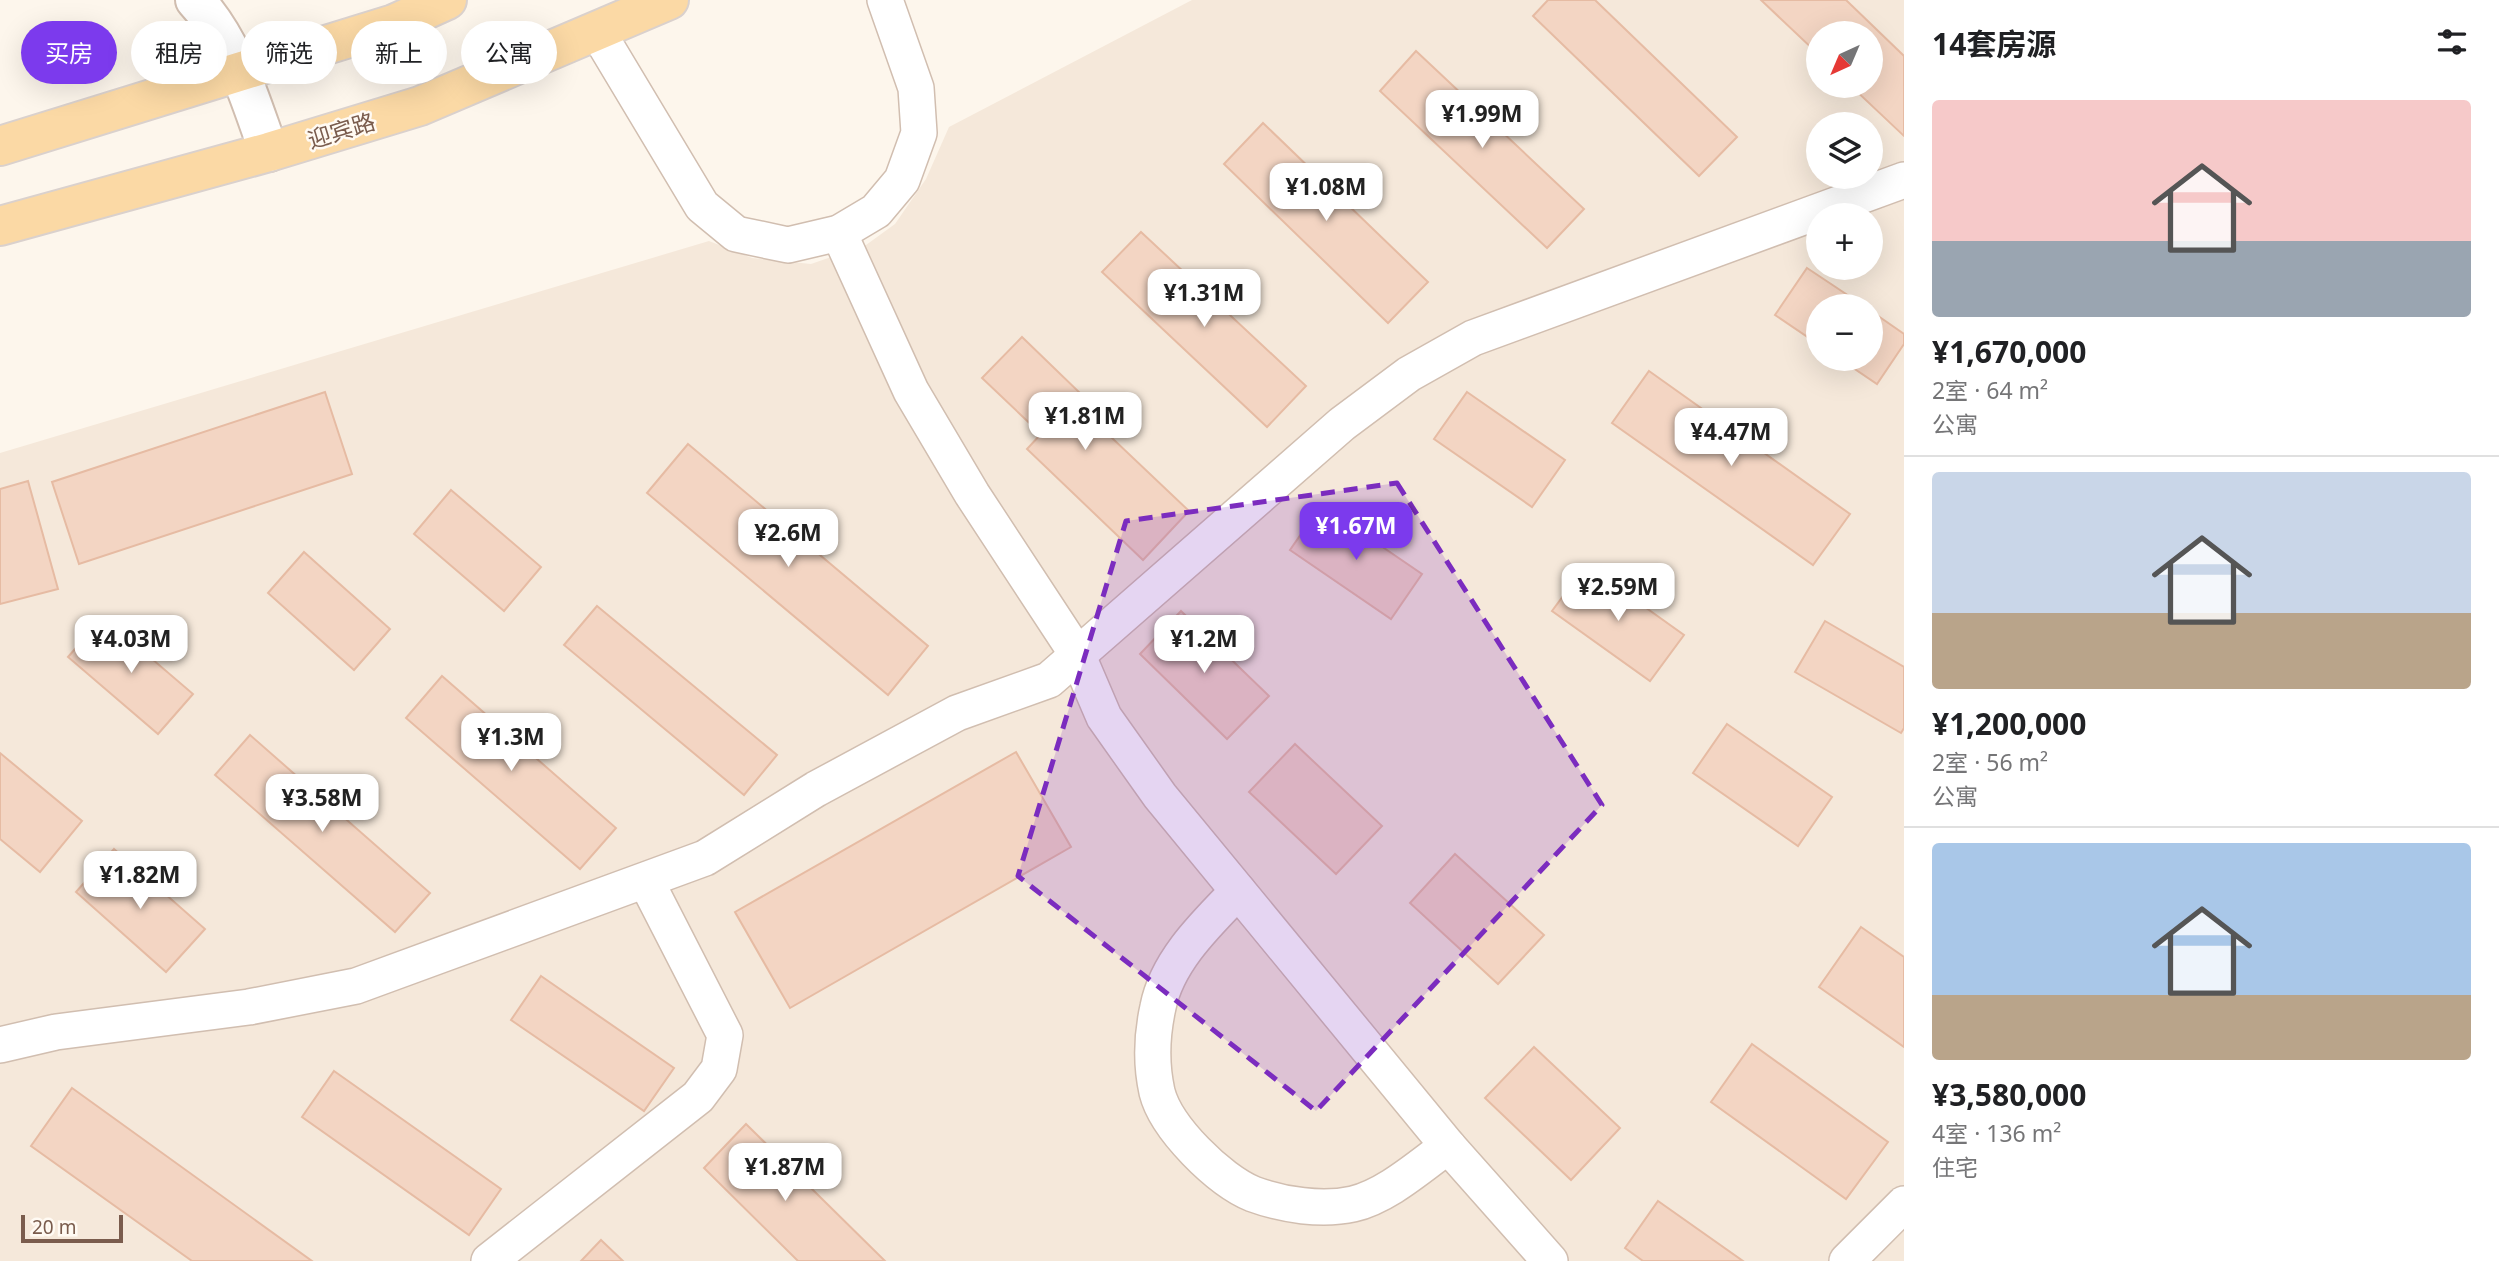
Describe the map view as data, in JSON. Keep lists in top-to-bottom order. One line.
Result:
{"streets":{"main road":["迎宾路"]},"scale_bar":"20 m","north":"bottom left","page":{"heading":"14套房源","map_buttons":["+","−"],"chip":["买房","租房","筛选","新上","公寓"],"list":[{"name":"¥1,670,000","note":"2室 · 64 m² · 公寓"},{"name":"¥1,200,000","note":"2室 · 56 m² · 公寓"},{"name":"¥3,580,000","note":"4室 · 136 m² · 住宅"}],"price":["¥1.99M","¥1.08M","¥1.31M","¥1.81M","¥4.47M","¥1.67M","¥2.6M","¥2.59M","¥4.03M","¥1.2M","¥1.3M","¥3.58M","¥1.82M","¥1.87M"],"scale":"20 m"}}
